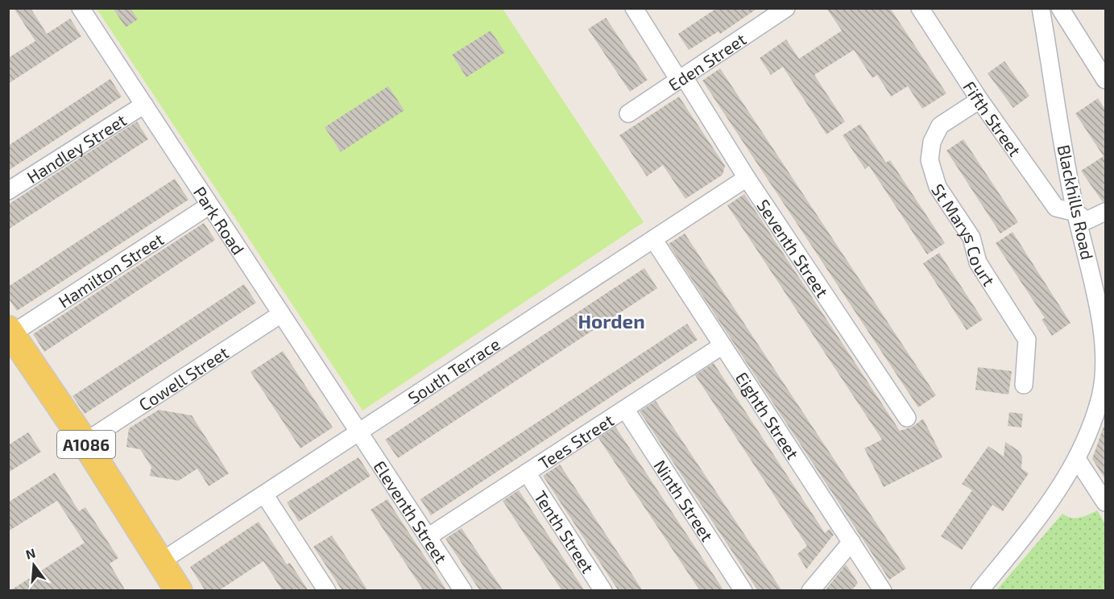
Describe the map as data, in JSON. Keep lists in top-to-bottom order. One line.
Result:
{"streets":{"main road":["A1086"],"street":["Eden Street","Fifth Street","Handley Street","Blackhills Road","Park Road","St Marys Court","Seventh Street","Hamilton Street","South Terrace","Cowell Street","Eighth Street","Tees Street","Ninth Street","Eleventh Street","Tenth Street"]},"crossings":[["Eden Street","Seventh Street"],["Fifth Street","Blackhills Road"],["Fifth Street","St Marys Court"],["Handley Street","Park Road"],["Park Road","Hamilton Street"],["Park Road","South Terrace"],["Park Road","Cowell Street"],["Park Road","Eleventh Street"],["Seventh Street","South Terrace"],["Hamilton Street","A1086"],["South Terrace","Eighth Street"],["South Terrace","A1086"],["South Terrace","Eleventh Street"],["Cowell Street","A1086"],["Eighth Street","Tees Street"],["Tees Street","Ninth Street"],["Tees Street","Eleventh Street"],["Tees Street","Tenth Street"]],"districts":["Horden"],"north":"top"}
